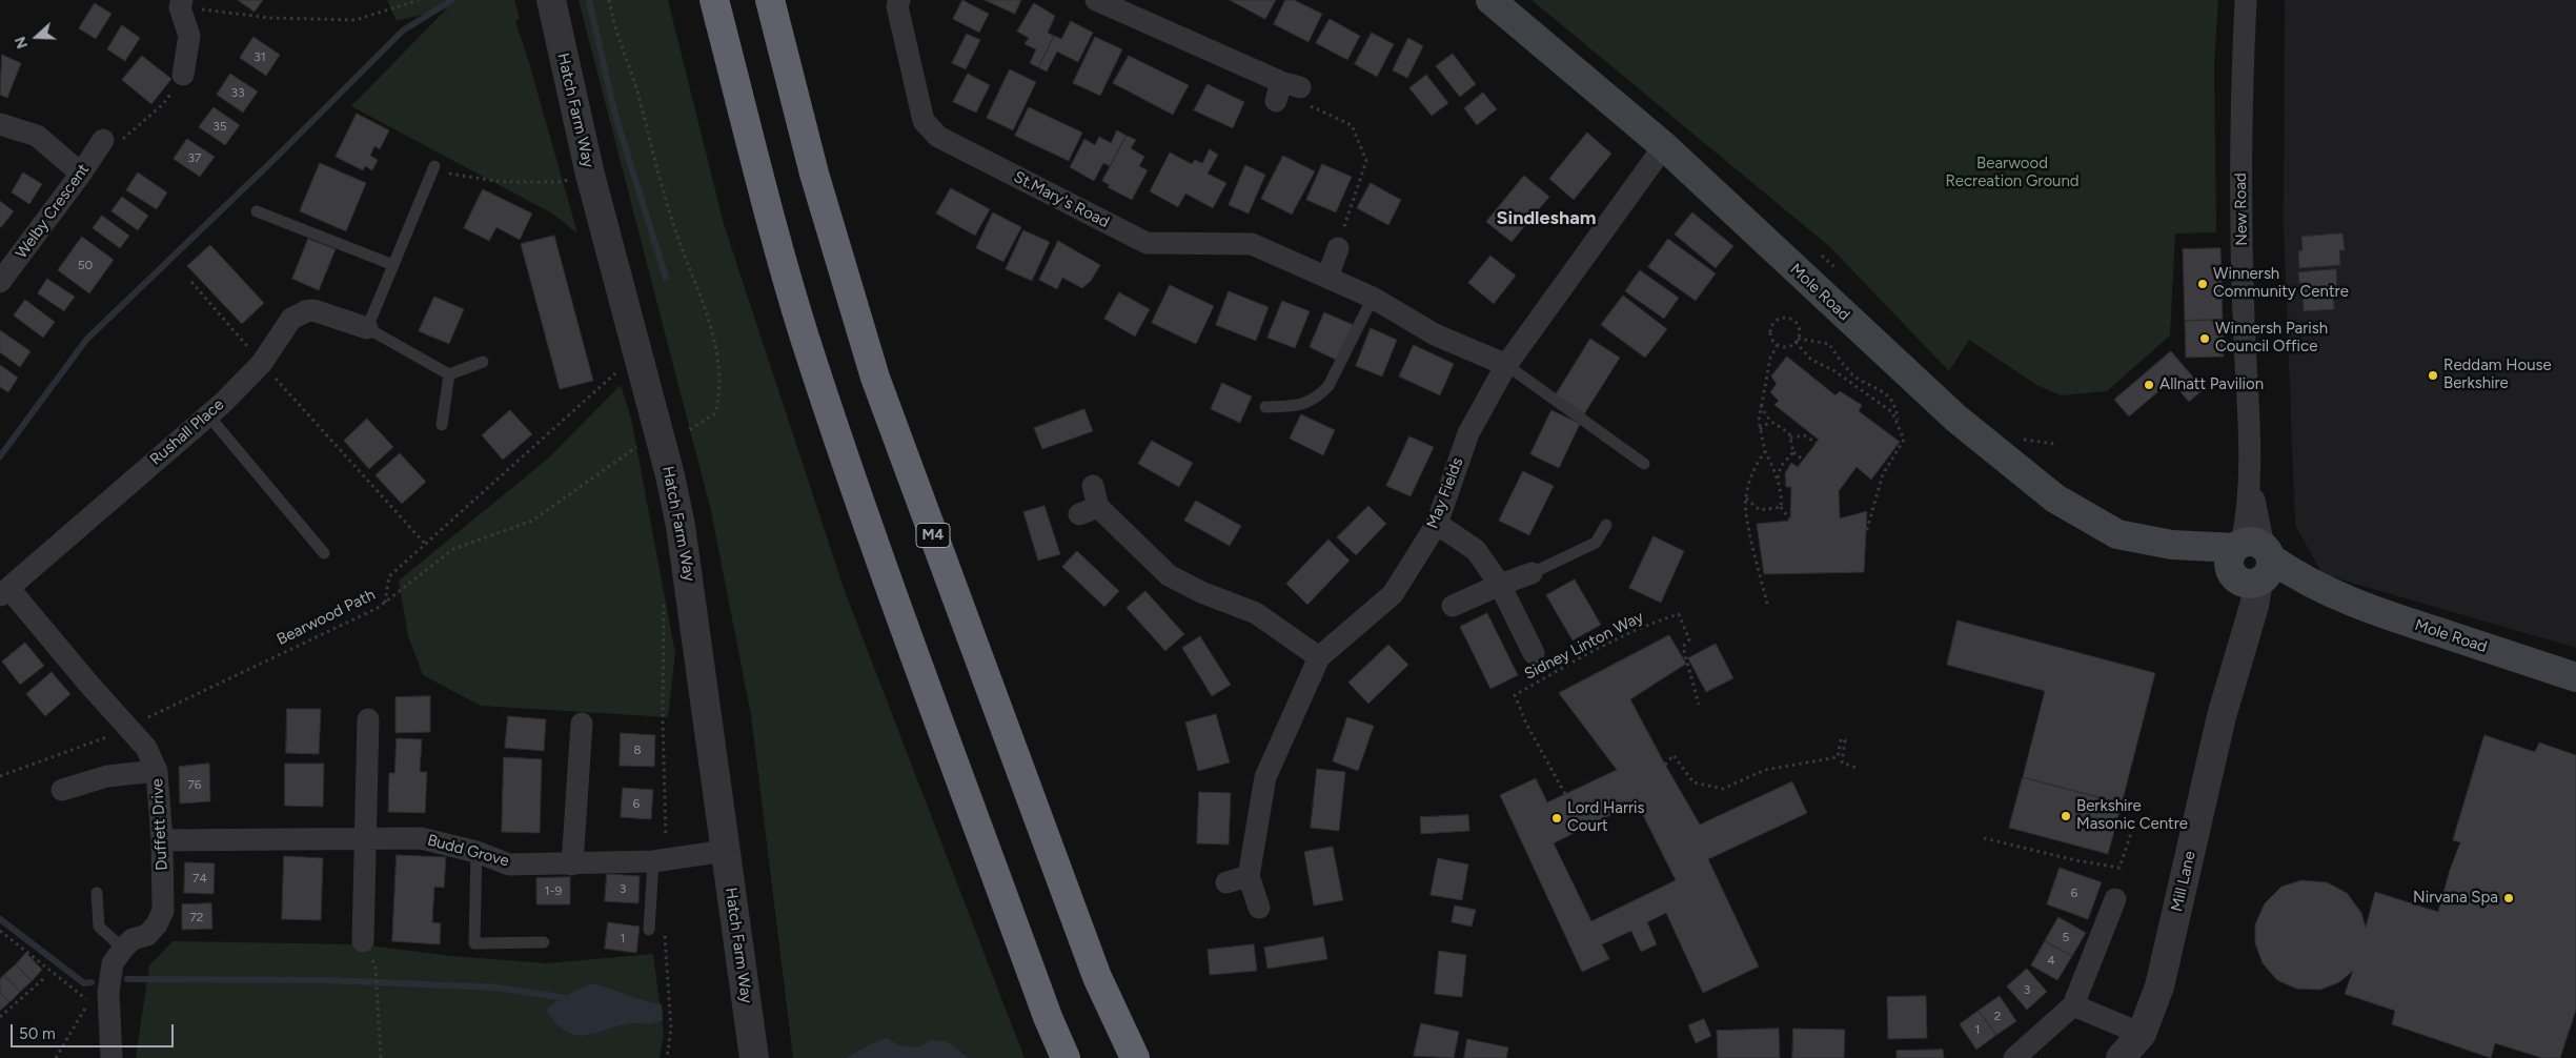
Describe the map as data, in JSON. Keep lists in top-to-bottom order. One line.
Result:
{"streets":{"highway":["M4"],"main road":["Mole Road"],"street":["Hatch Farm Way","St.Mary's Road","New Road","Welby Crescent","Rushall Place","May Fields","Duffett Drive","Budd Grove","Mill Lane"],"path":["Bearwood Path","Sidney Linton Way"]},"crossings":[["Hatch Farm Way","Budd Grove"],["St.Mary's Road","May Fields"],["New Road","Mole Road"],["New Road","Mill Lane"],["Mole Road","May Fields"],["Mole Road","Mill Lane"],["Rushall Place","Duffett Drive"],["Bearwood Path","Duffett Drive"],["Duffett Drive","Budd Grove"]],"districts":["Sindlesham"],"parks":["Bearwood Recreation Ground"],"places":["Winnersh Community Centre","Winnersh Parish Council Office","Reddam House Berkshire","Allnatt Pavilion","Berkshire Masonic Centre","Lord Harris Court","Nirvana Spa"],"house_numbers":["31","33","35","37","50","8","76","6","74","3","1-9","6","72","5","1","4","3","2","1"],"scale_bar":"50 m","north":"left"}
